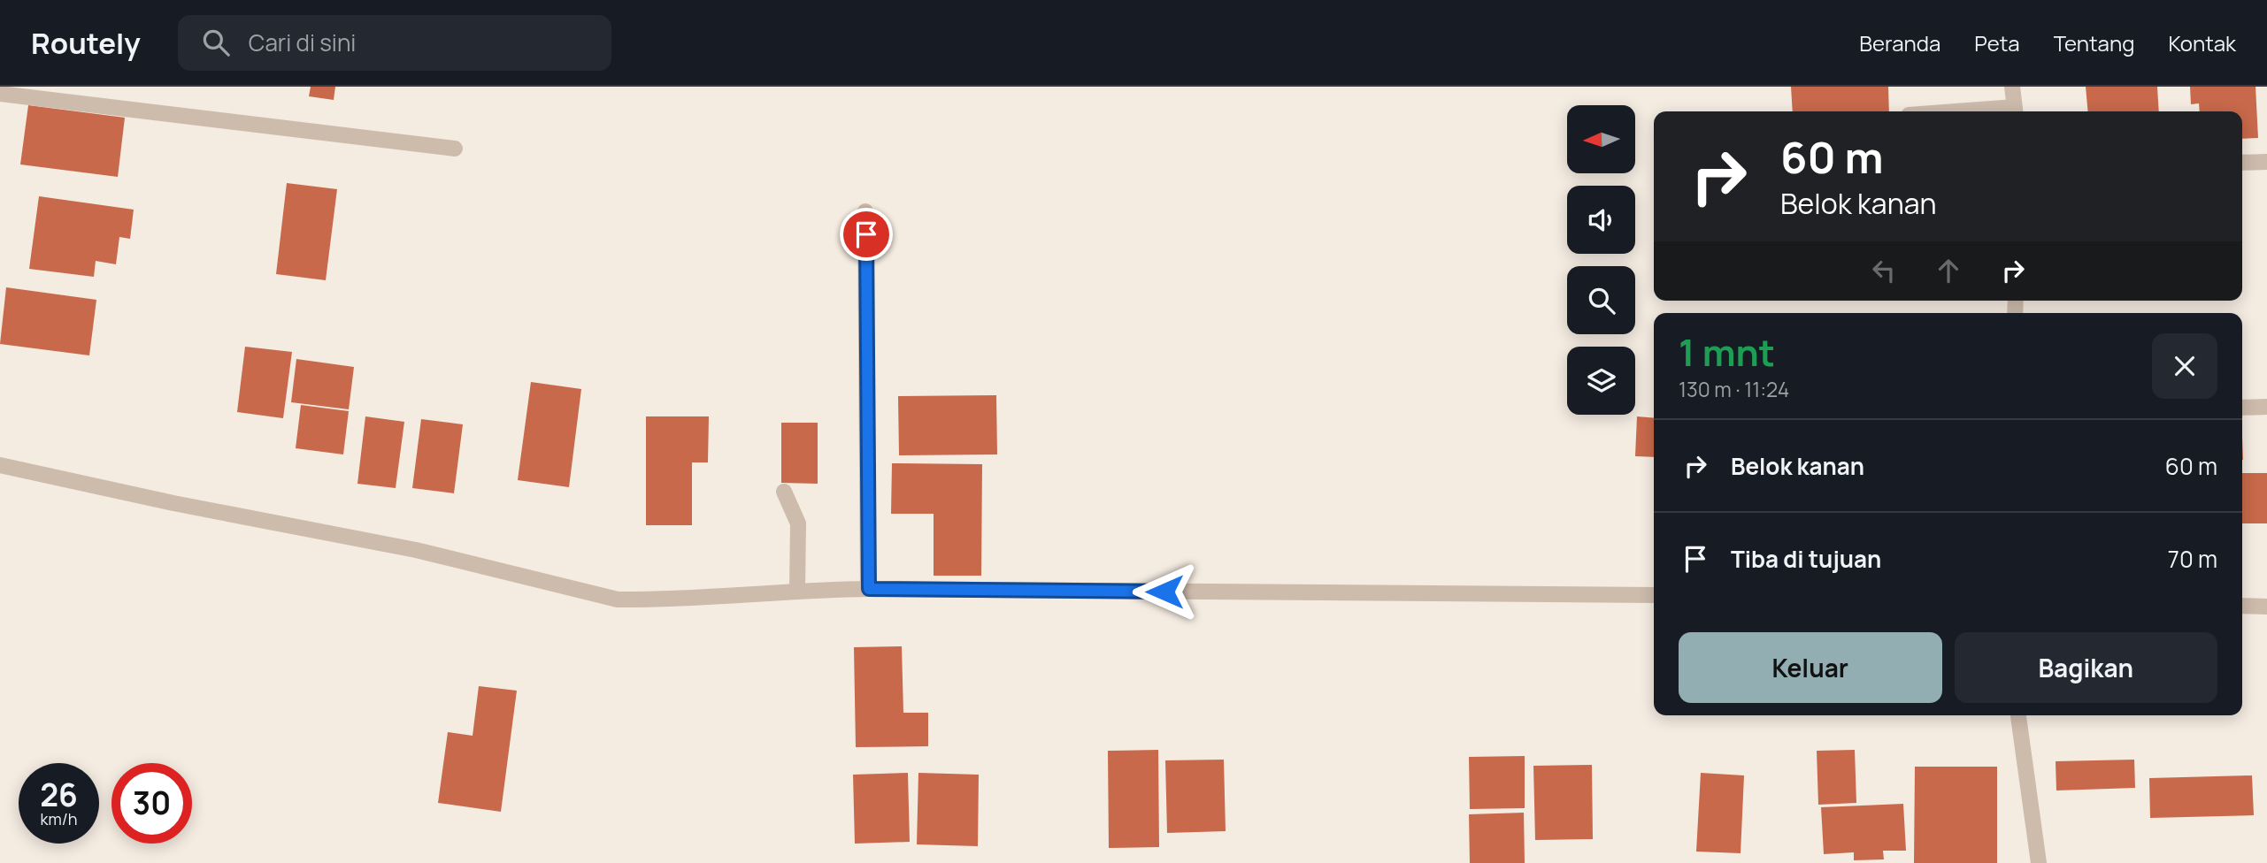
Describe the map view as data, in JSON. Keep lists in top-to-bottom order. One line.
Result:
{"north":"left","page":{"header":"Routely","search":"Cari di sini","nav":["Beranda","Peta","Tentang","Kontak"],"turn":["60 m","Belok kanan"],"heading":["1 mnt","130 m · 11:24"],"list":[{"name":"Belok kanan","value":"60 m"},{"name":"Tiba di tujuan","value":"70 m"}],"buttons":["Keluar","Bagikan"],"speed":"26 km/h","limit":"30"}}
